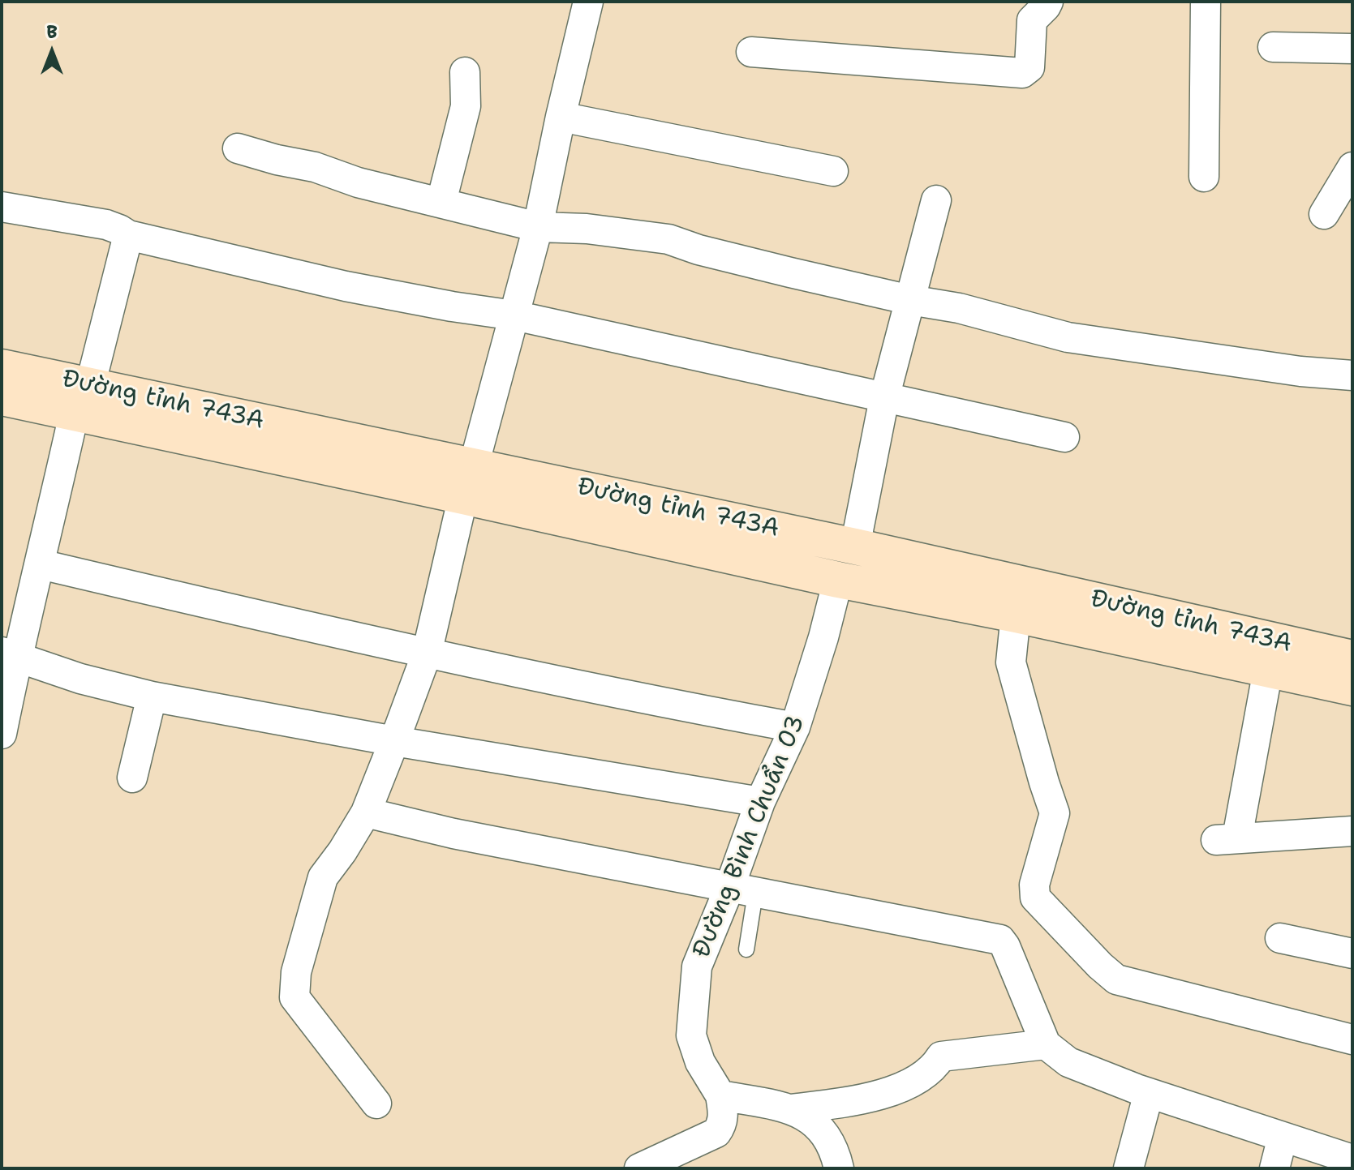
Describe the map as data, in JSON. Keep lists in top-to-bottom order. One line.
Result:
{"streets":{"main road":["Đường tỉnh 743A"],"street":["Đường Bình Chuẩn 03"]},"crossings":[["Đường tỉnh 743A","Đường Bình Chuẩn 03"]],"north":"top"}
